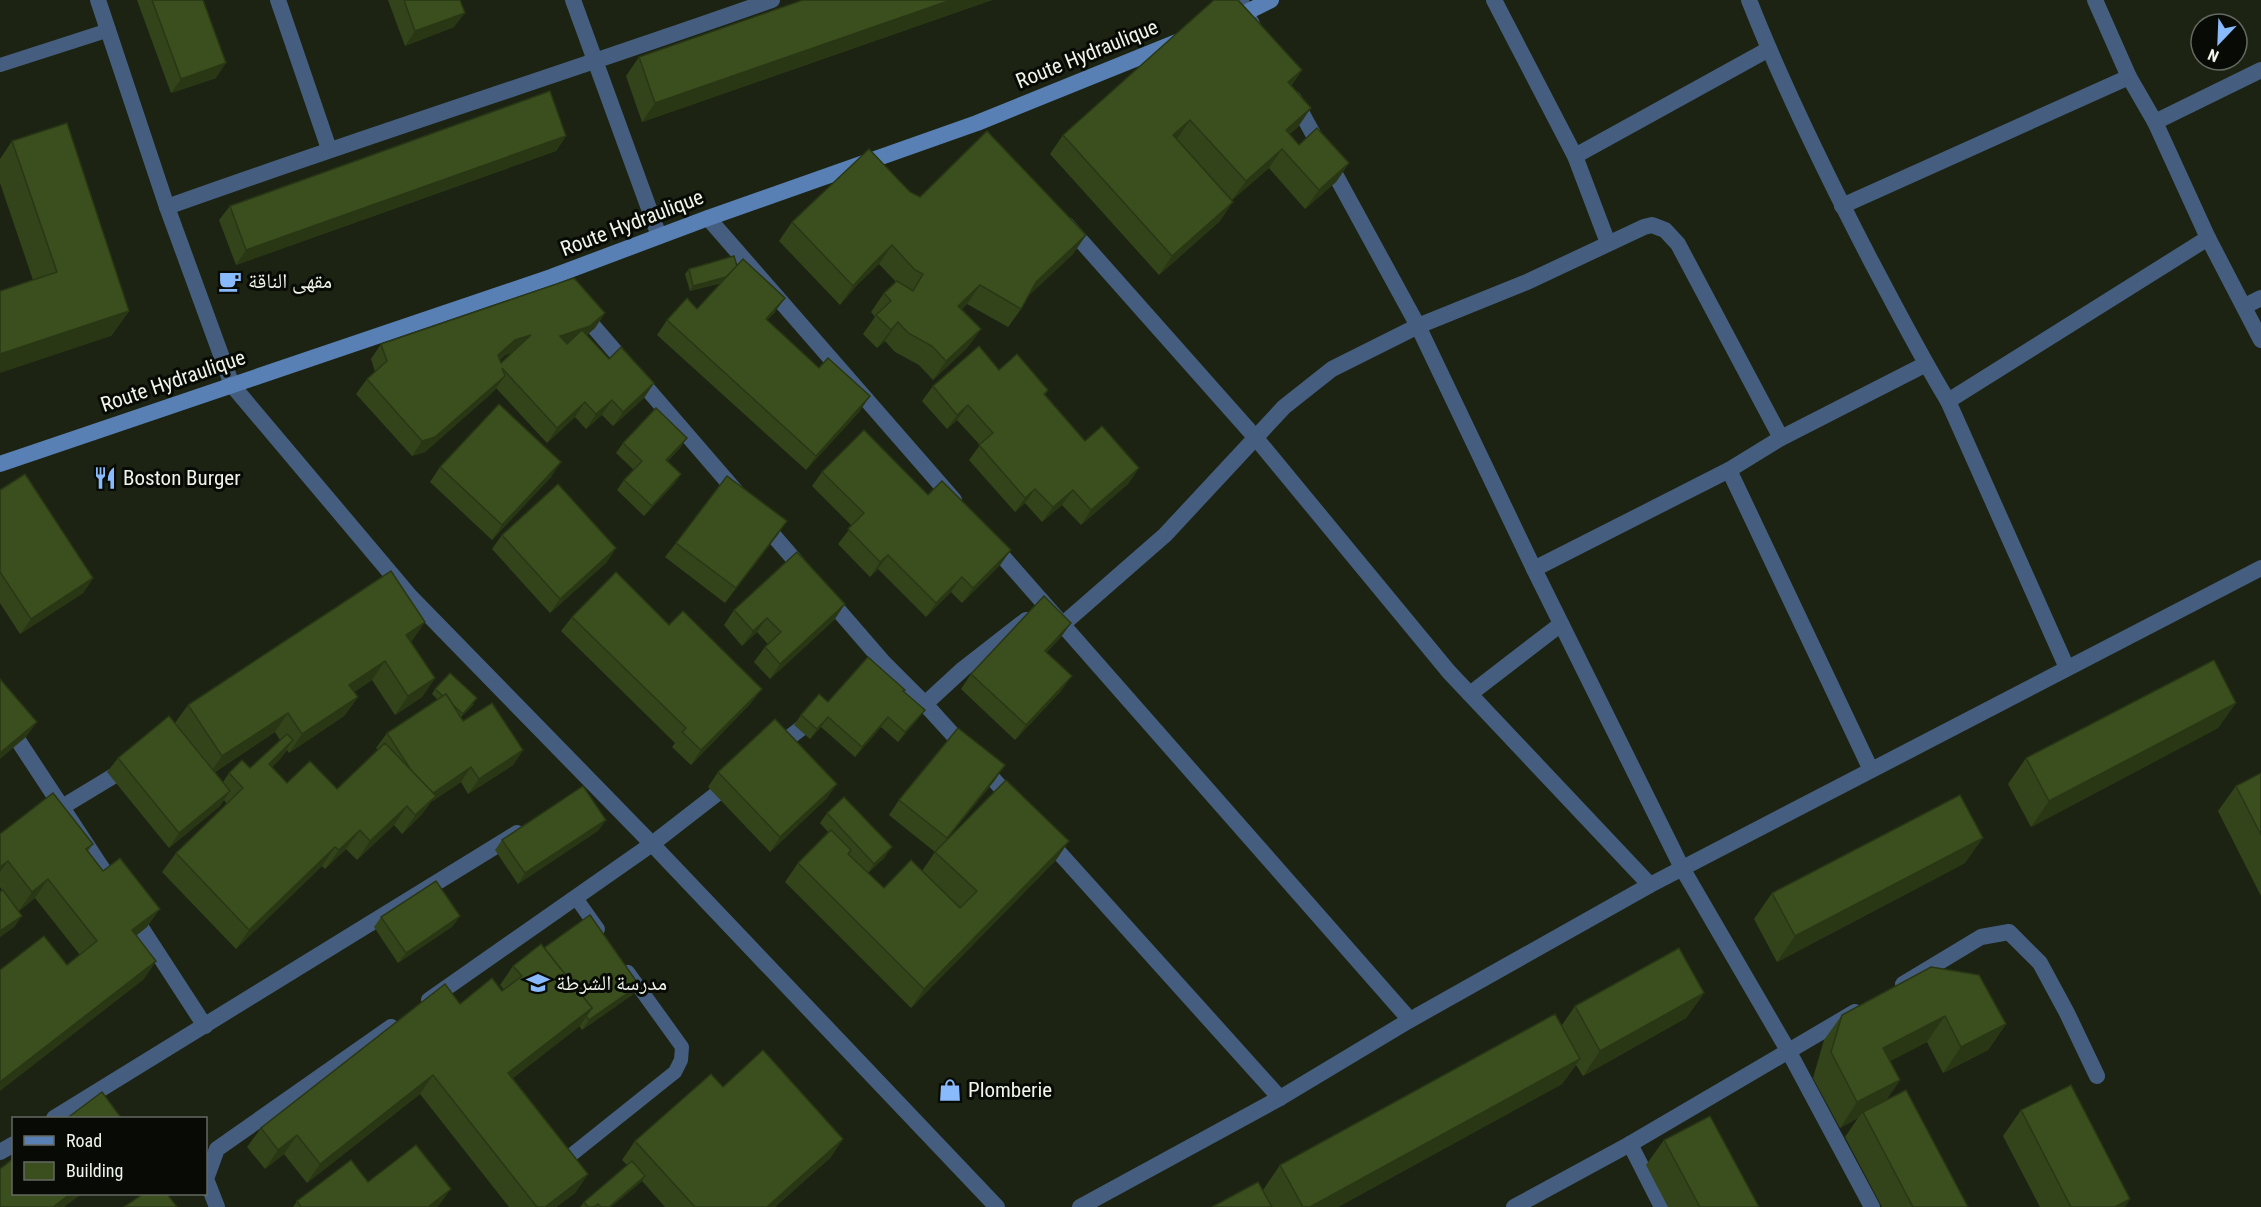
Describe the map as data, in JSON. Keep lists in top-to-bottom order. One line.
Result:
{"streets":{"main road":["Route Hydraulique"]},"places":{"cafe":["مقهى الناقة"],"restaurant":["Boston Burger"],"school or university":["مدرسة الشرطة"],"shop":["Plomberie"]},"legend":["Road","Building"],"north":"bottom left"}
